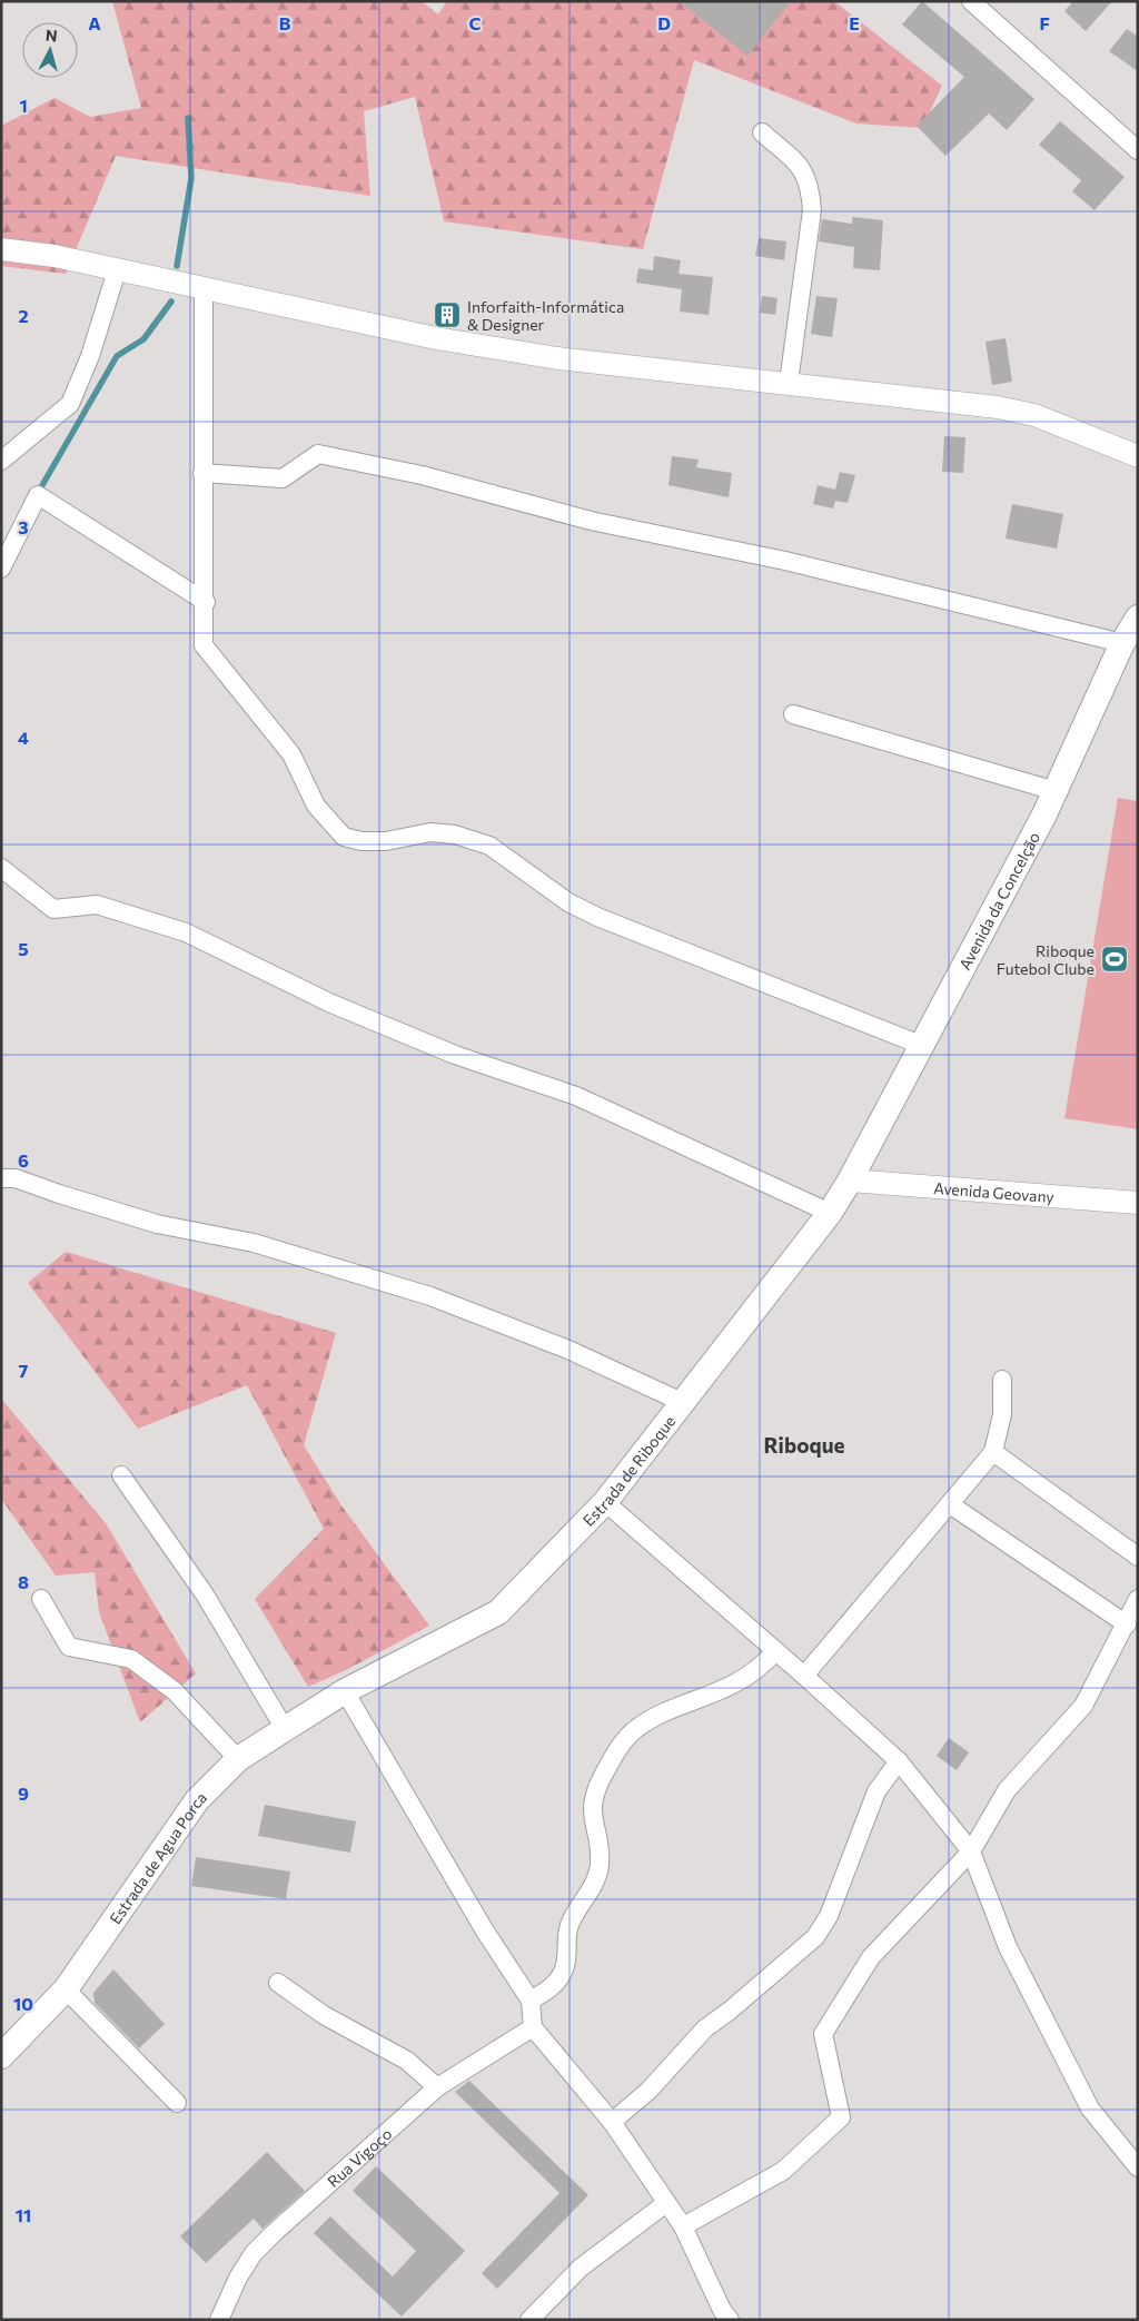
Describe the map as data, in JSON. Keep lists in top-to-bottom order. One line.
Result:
{"streets":{"main road":["Avenida da Concelção","Estrada de Riboque","Estrada de Agua Porca"],"street":["Avenida Geovany","Rua Vigoço"]},"crossings":[["Avenida da Concelção","Avenida Geovany"],["Avenida da Concelção","Estrada de Riboque"],["Avenida Geovany","Estrada de Riboque"],["Estrada de Riboque","Estrada de Agua Porca"]],"districts":["Riboque"],"places":{"building":["Inforfaith-Informática & Designer"],"sports":["Riboque Futebol Clube"]},"north":"top","grid":{"columns":["A","B","C","D","E","F"],"rows":["1","2","3","4","5","6","7","8","9","10","11"]}}
